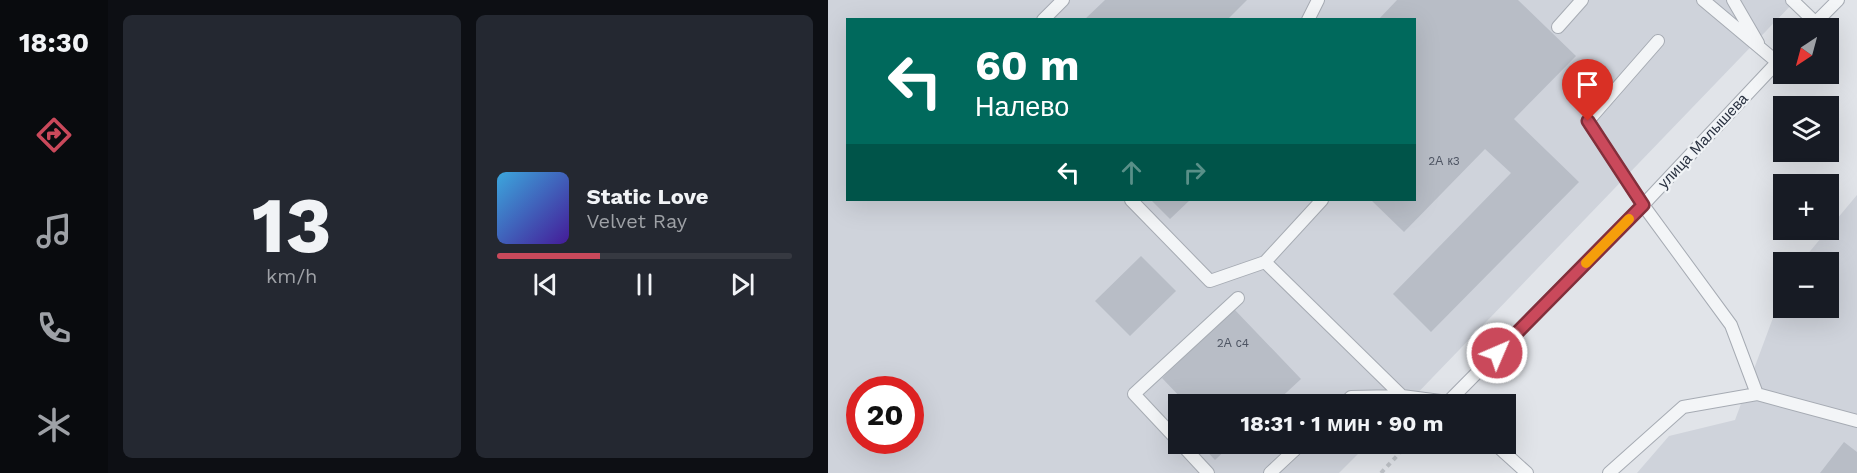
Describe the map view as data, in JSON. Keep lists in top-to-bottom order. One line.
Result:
{"streets":{"lane":["улица Малышева"]},"house_numbers":["2А к3","2А с4"],"north":"bottom left","page":{"tabs":"18:30","tile":["13","km/h"],"map_buttons":["+","−"],"turn":["60 m","Налево"],"song":["Static Love","Velvet Ray"],"limit":"20","trip":"18:31 · 1 мин · 90 m"}}
